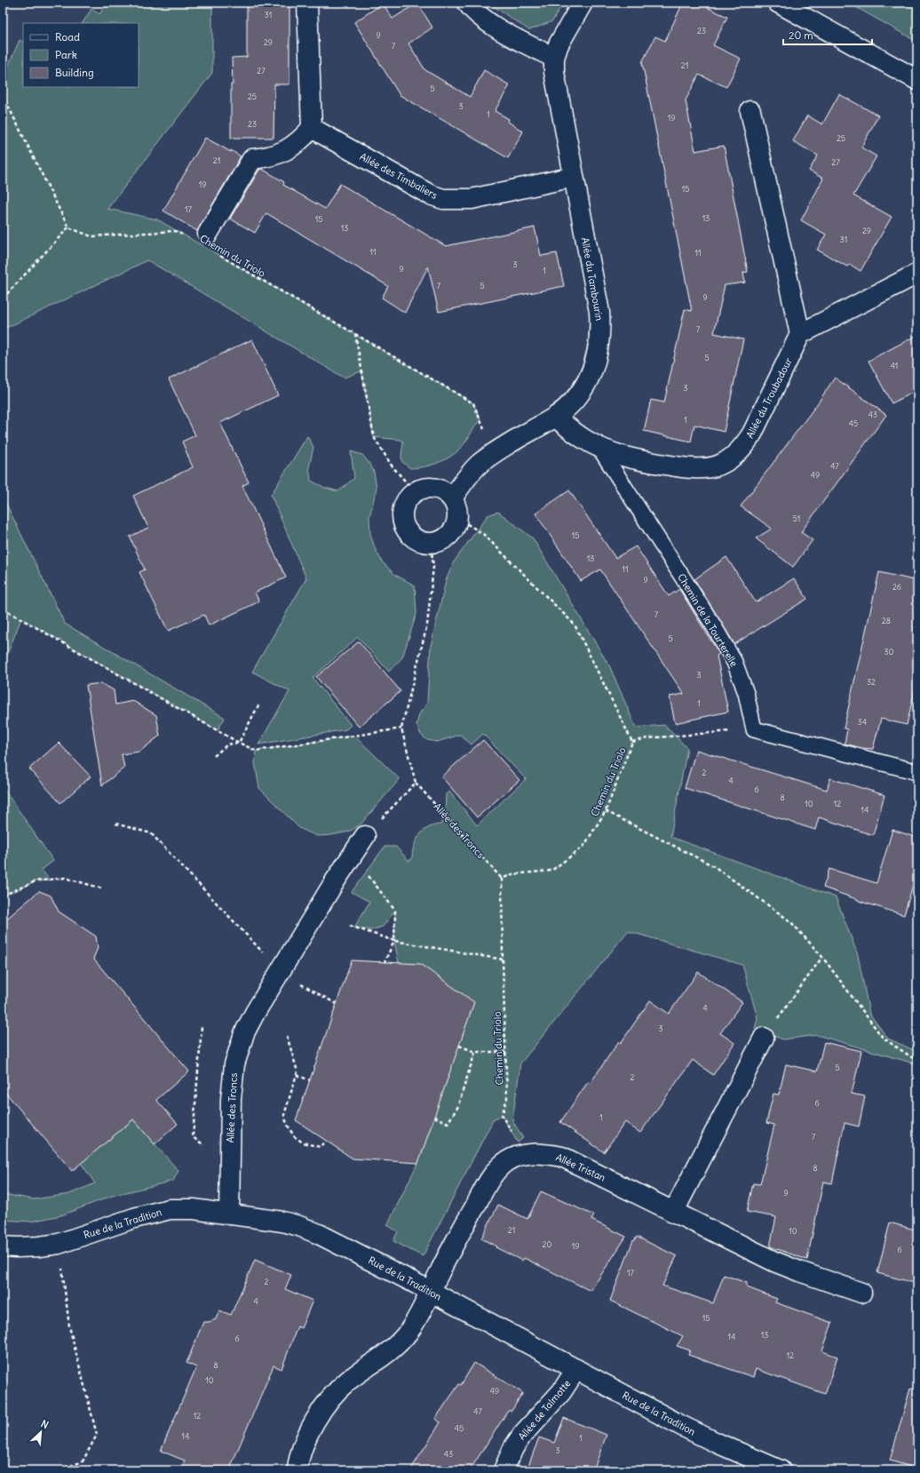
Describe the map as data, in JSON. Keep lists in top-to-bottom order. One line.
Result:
{"streets":{"street":["Allée des Timbaliers","Allée du Tambourin","Allée du Troubadour","Allée des Troncs","Allée Tristan","Rue de la Tradition","Allée de Talmotte"],"lane":["Chemin de la Tourterelle"],"path":["Chemin du Triolo"]},"crossings":[["Allée des Timbaliers","Allée du Tambourin"],["Chemin du Triolo","Allée du Tambourin"],["Chemin du Triolo","Allée des Troncs"],["Chemin du Triolo","Allée Tristan"],["Allée du Tambourin","Allée du Troubadour"],["Allée du Troubadour","Chemin de la Tourterelle"],["Allée des Troncs","Rue de la Tradition"],["Allée Tristan","Rue de la Tradition"],["Rue de la Tradition","Allée de Talmotte"]],"house_numbers":["31","23","9","29","7","21","27","5","25","3","1","19","23","25","21","27","19","15","17","13","15","13","29","31","11","11","3","9","1","7","5","9","7","5","41","3","43","1","45","47","49","51","15","13","11","9","26","7","28","5","30","3","32","1","34","2","4","6","8","10","12","14","4","3","5","2","6","1","7","8","9","21","10","20","19","6","17","2","4","15","13","14","6","12","8","10","49","47","12","45","14","1","3","43"],"legend":["Road","Park","Building"],"scale_bar":"20 m","north":"top right"}
